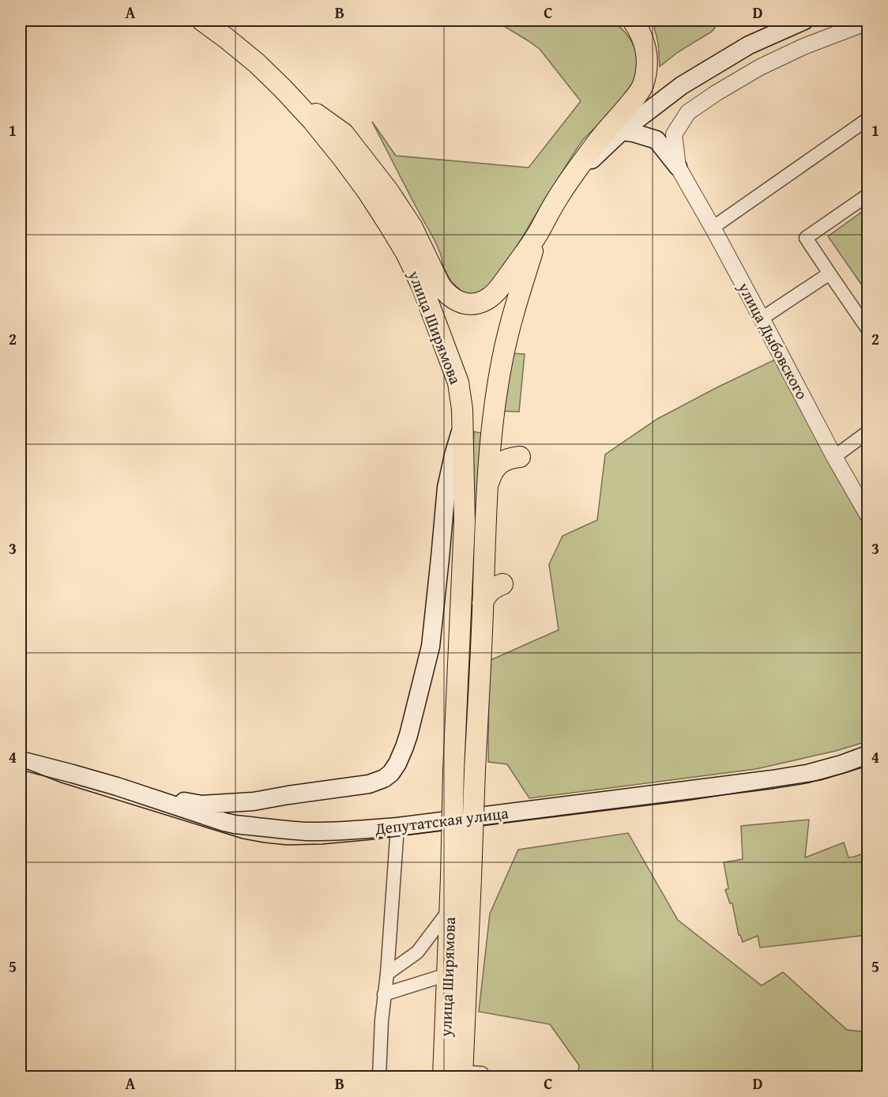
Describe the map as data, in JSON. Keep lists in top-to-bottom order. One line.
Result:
{"streets":{"main road":["улица Ширямова","Депутатская улица"],"street":["улица Дыбовского"]},"grid":{"columns":["A","B","C","D"],"rows":["1","2","3","4","5"]}}
